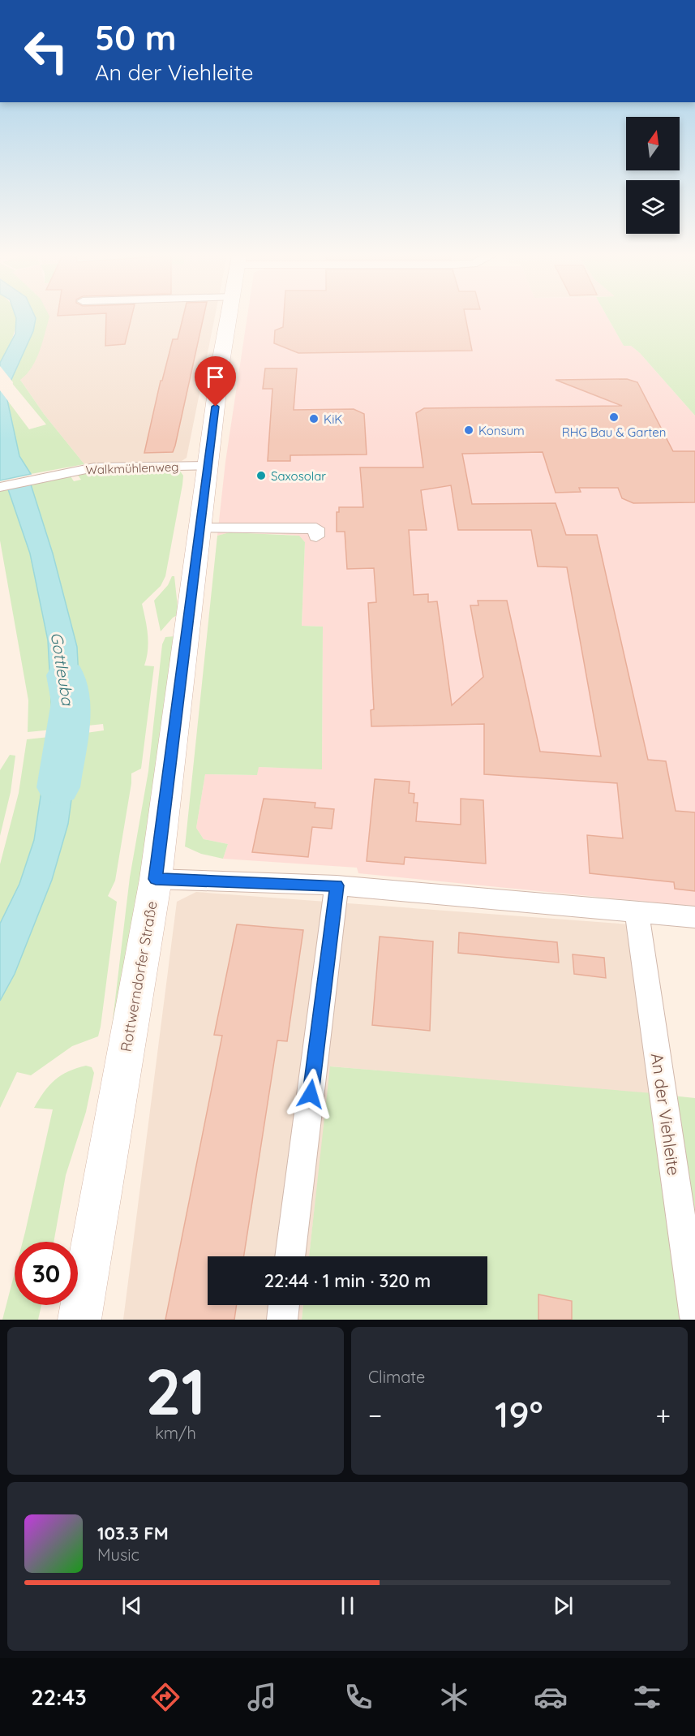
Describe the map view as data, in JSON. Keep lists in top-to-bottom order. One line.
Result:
{"streets":{"main road":["Rottwerndorfer Straße"],"street":["Walkmühlenweg","An der Viehleite"]},"crossings":[["Walkmühlenweg","Rottwerndorfer Straße"]],"water":["Gottleuba"],"places":["RHG Bau & Garten","KiK","Konsum","Saxosolar"],"north":"top","page":{"turn":["50 m","An der Viehleite"],"limit":"30","trip":"22:44 · 1 min · 320 m","tile":[["21","km/h"],"Climate"],"heat":["−","19°","+"],"song":["103.3 FM","Music"],"tabs":"22:43"}}
